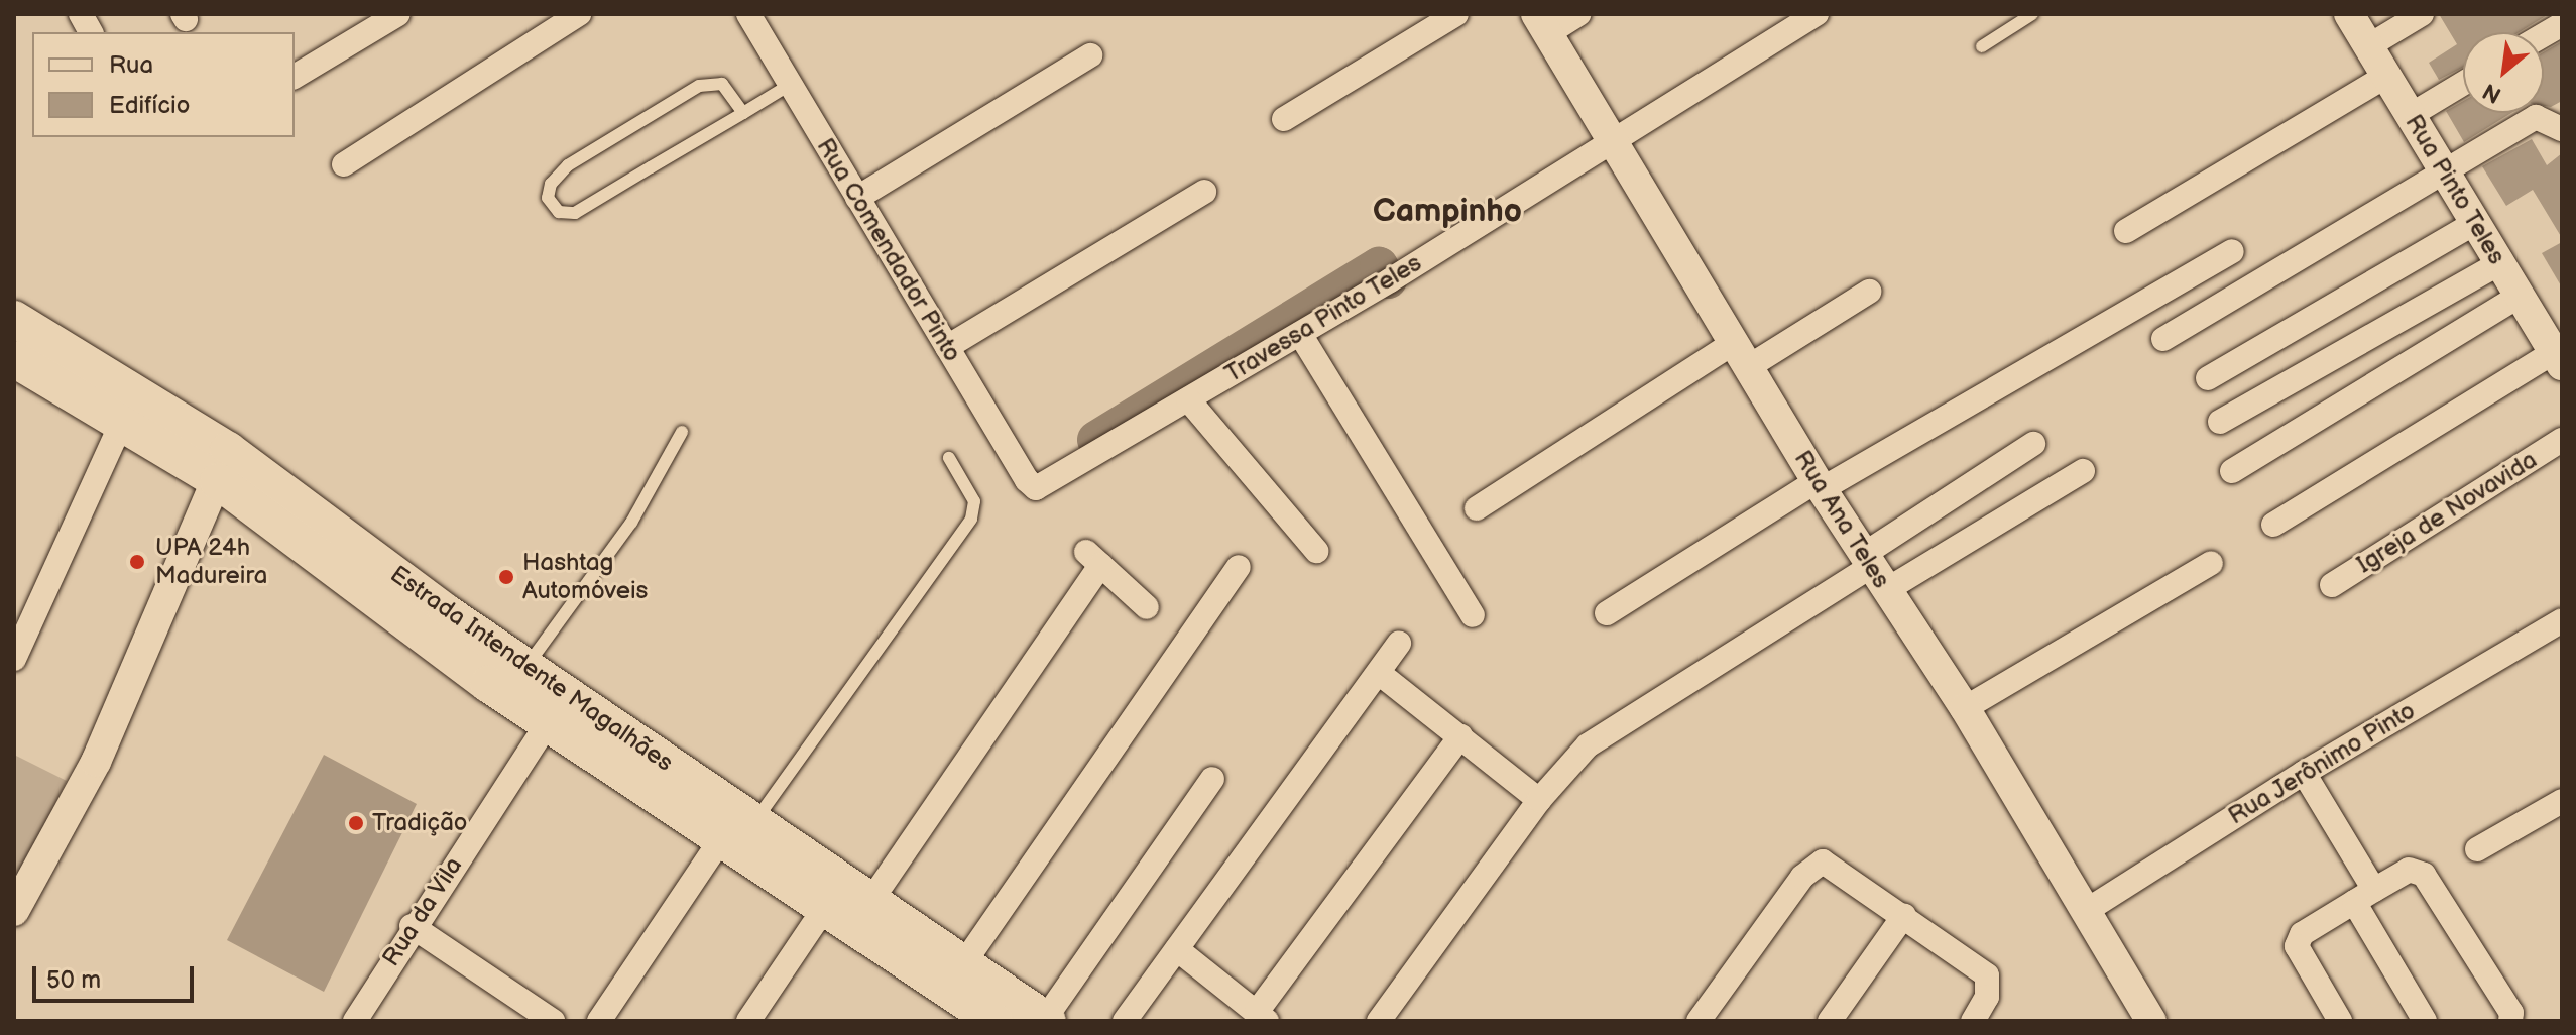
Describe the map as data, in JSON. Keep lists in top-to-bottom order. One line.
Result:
{"streets":{"main road":["Estrada Intendente Magalhães"],"street":["Rua Pinto Teles","Rua Comendador Pinto","Travessa Pinto Teles","Igreja de Novavida","Rua Ana Teles","Rua Jerônimo Pinto","Rua da Vila"]},"crossings":[["Rua Comendador Pinto","Travessa Pinto Teles"],["Travessa Pinto Teles","Rua Ana Teles"],["Rua Ana Teles","Rua Jerônimo Pinto"],["Estrada Intendente Magalhães","Rua da Vila"]],"districts":["Campinho"],"places":["UPA 24h Madureira","Hashtag Automóveis","Tradição"],"legend":["Rua","Edifício"],"scale_bar":"50 m","north":"bottom left"}
